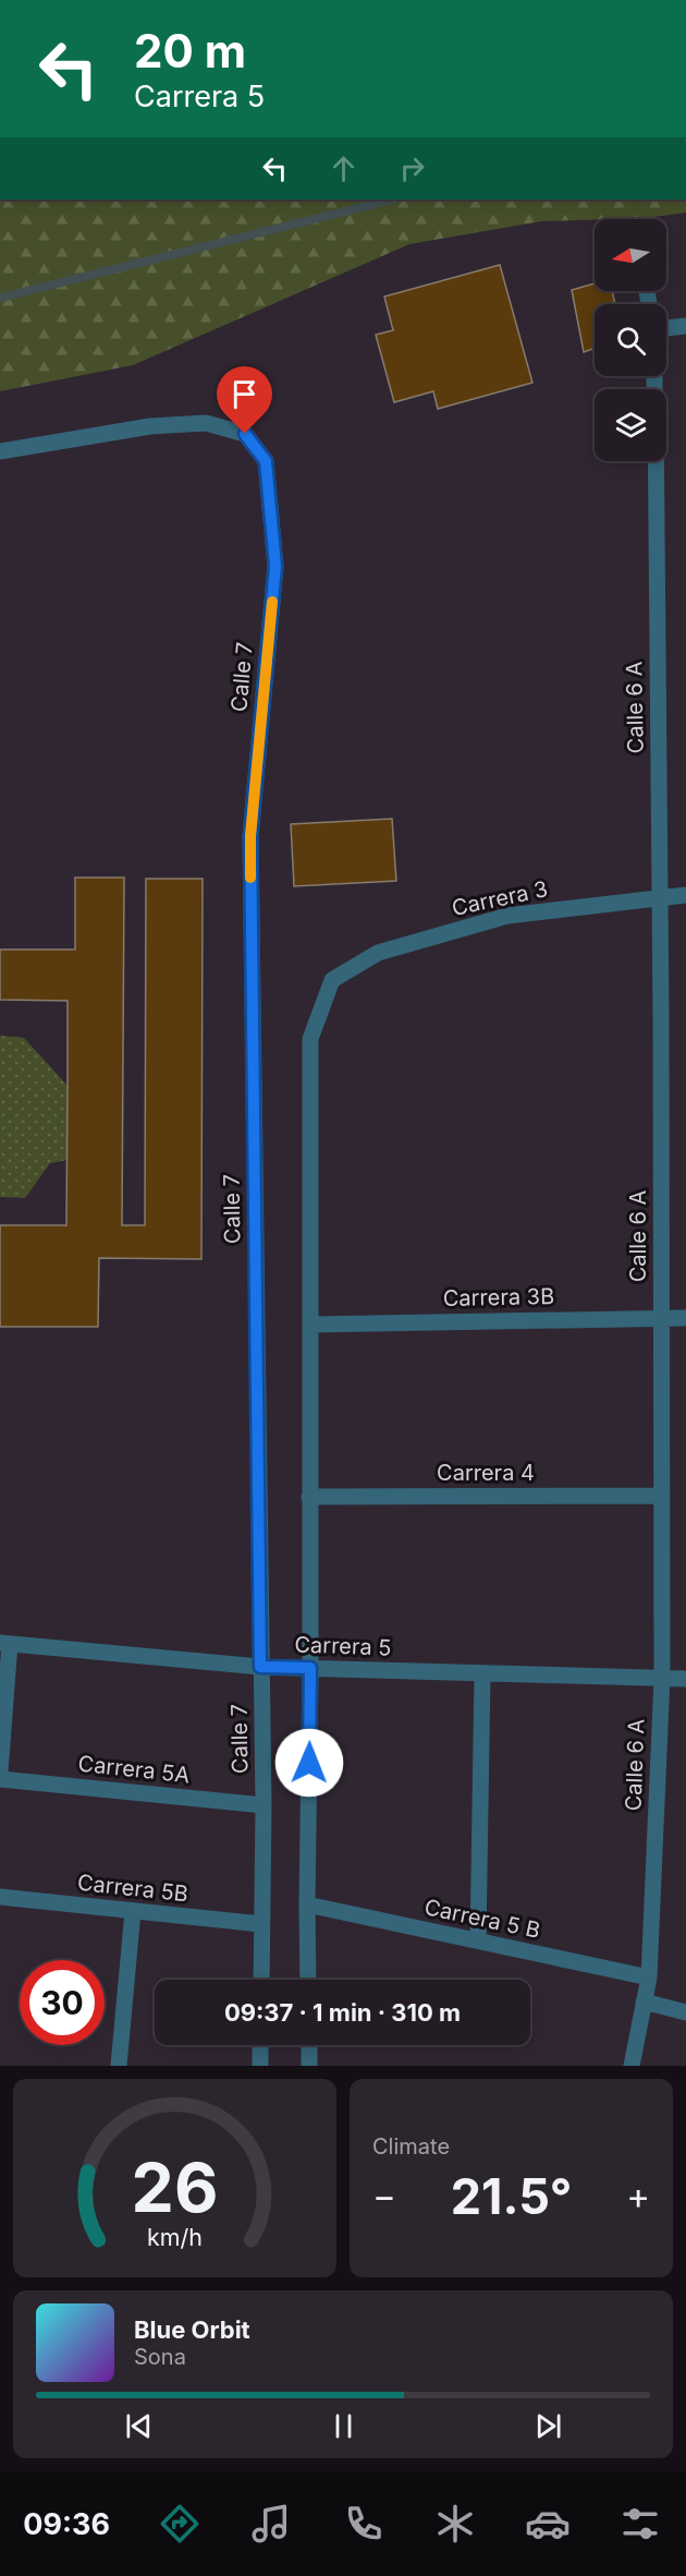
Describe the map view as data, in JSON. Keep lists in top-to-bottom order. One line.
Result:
{"streets":{"street":["Calle 7","Calle 6 A","Carrera 3","Carrera 3B","Carrera 4","Carrera 5","Carrera 5A","Carrera 5B","Carrera 5 B"]},"crossings":[["Calle 7","Carrera 5"],["Calle 7","Carrera 5A"],["Calle 7","Carrera 5B"],["Calle 6 A","Carrera 3"],["Calle 6 A","Carrera 3B"],["Calle 6 A","Carrera 4"],["Calle 6 A","Carrera 5"],["Calle 6 A","Carrera 5 B"],["Carrera 3","Carrera 3B"]],"north":"left","page":{"turn":["20 m","Carrera 5"],"limit":"30","trip":"09:37 · 1 min · 310 m","tile":"Climate","heat":["−","21.5°","+"],"song":["Blue Orbit","Sona"],"tabs":"09:36","gauge":["26","km/h"]}}
